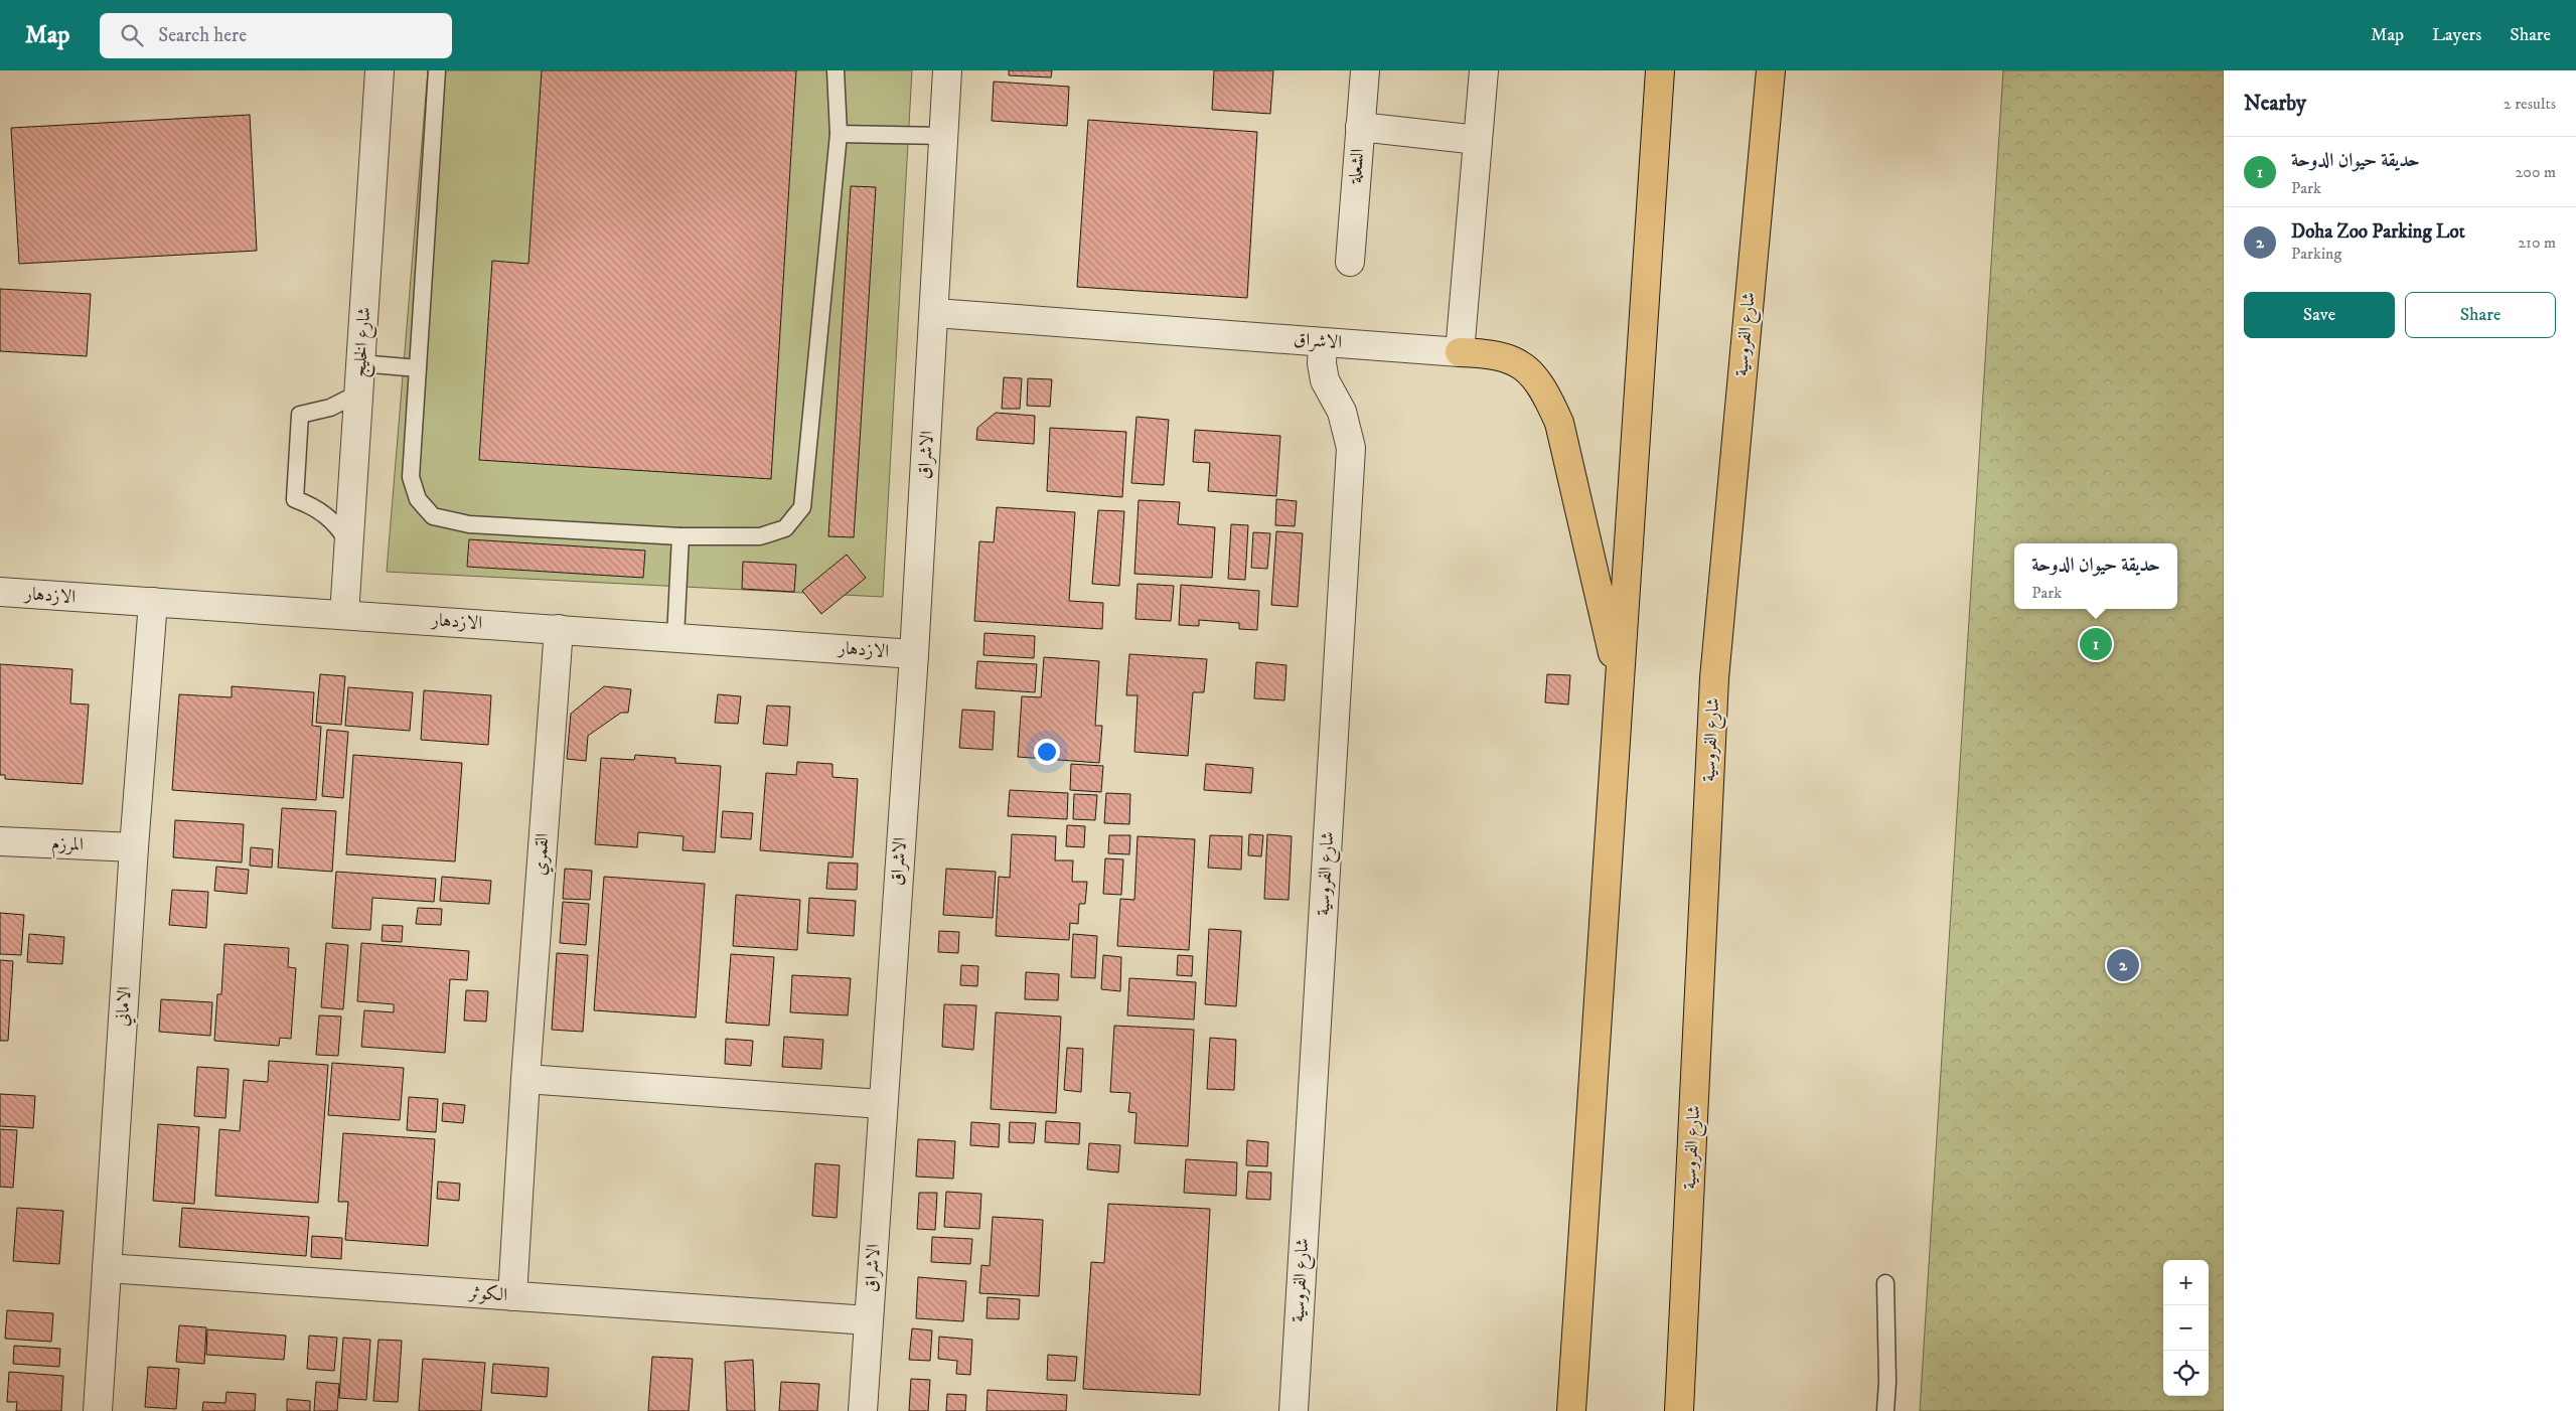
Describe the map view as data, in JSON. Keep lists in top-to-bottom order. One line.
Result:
{"streets":{"highway":["شارع الفروسية"],"street":["الشعلة","الاشراق","شارع الخليج","الازدهار","المرزم","القمري","الاماني","الكوثر"]},"crossings":[["شارع الفروسية","الاشراق"],["الاشراق","الازدهار"],["الاشراق","الكوثر"],["شارع الخليج","الازدهار"],["الازدهار","القمري"],["الازدهار","الاماني"],["المرزم","الاماني"],["القمري","الكوثر"],["الاماني","الكوثر"]],"page":{"header":"Map","search":"Search here","nav":["Map","Layers","Share"],"heading":["Nearby","2 results"],"list":[{"mark":"1","name":"حديقة حيوان الدوحة","note":"Park","value":"200 m"},{"mark":"2","name":"Doha Zoo Parking Lot","note":"Parking","value":"210 m"}],"buttons":["Save","Share"],"popup":["حديقة حيوان الدوحة","Park"],"pins":["1","2"],"map_buttons":["+","−"]}}
